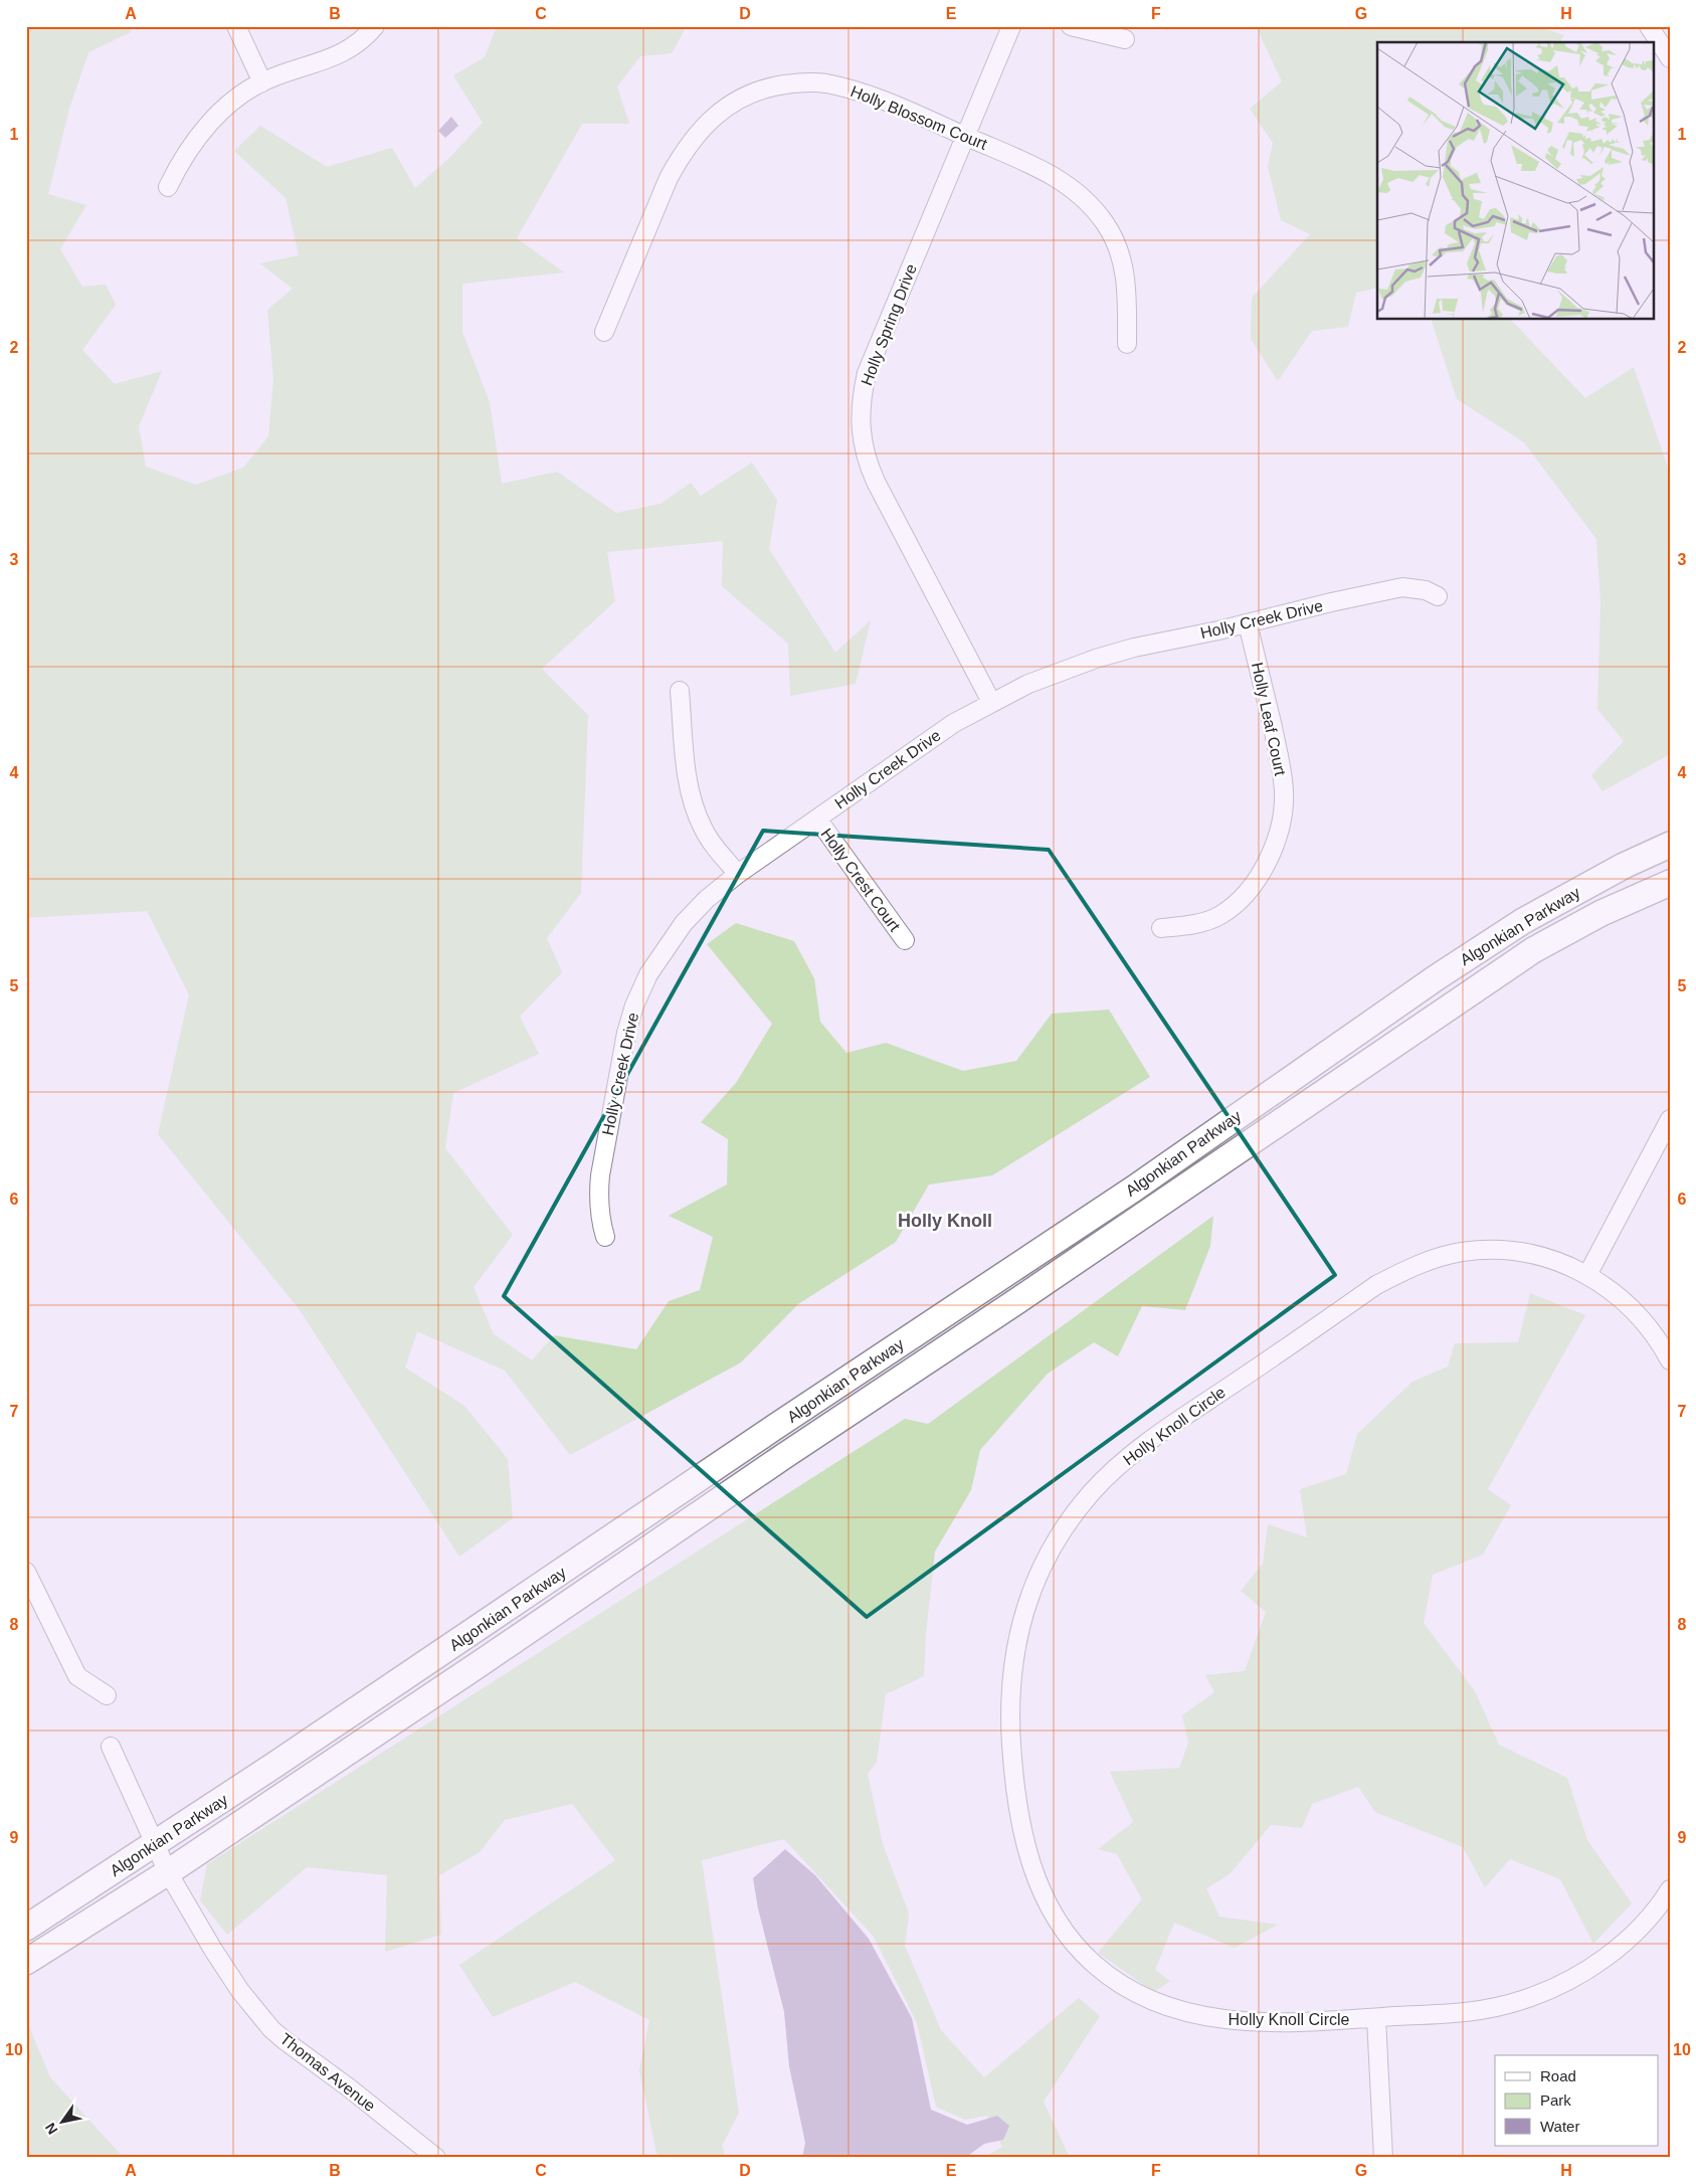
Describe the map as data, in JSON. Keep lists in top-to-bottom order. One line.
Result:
{"streets":{"main road":["Algonkian Parkway"],"street":["Holly Blossom Court","Holly Spring Drive","Holly Creek Drive","Holly Leaf Court","Holly Crest Court","Holly Knoll Circle","Thomas Avenue"]},"crossings":[["Holly Blossom Court","Holly Spring Drive"],["Holly Spring Drive","Holly Creek Drive"],["Holly Creek Drive","Holly Leaf Court"],["Holly Creek Drive","Holly Crest Court"],["Algonkian Parkway","Thomas Avenue"]],"districts":["Holly Knoll"],"legend":["Road","Park","Water"],"north":"bottom left","grid":{"columns":["A","B","C","D","E","F","G","H"],"rows":["1","2","3","4","5","6","7","8","9","10"]}}
